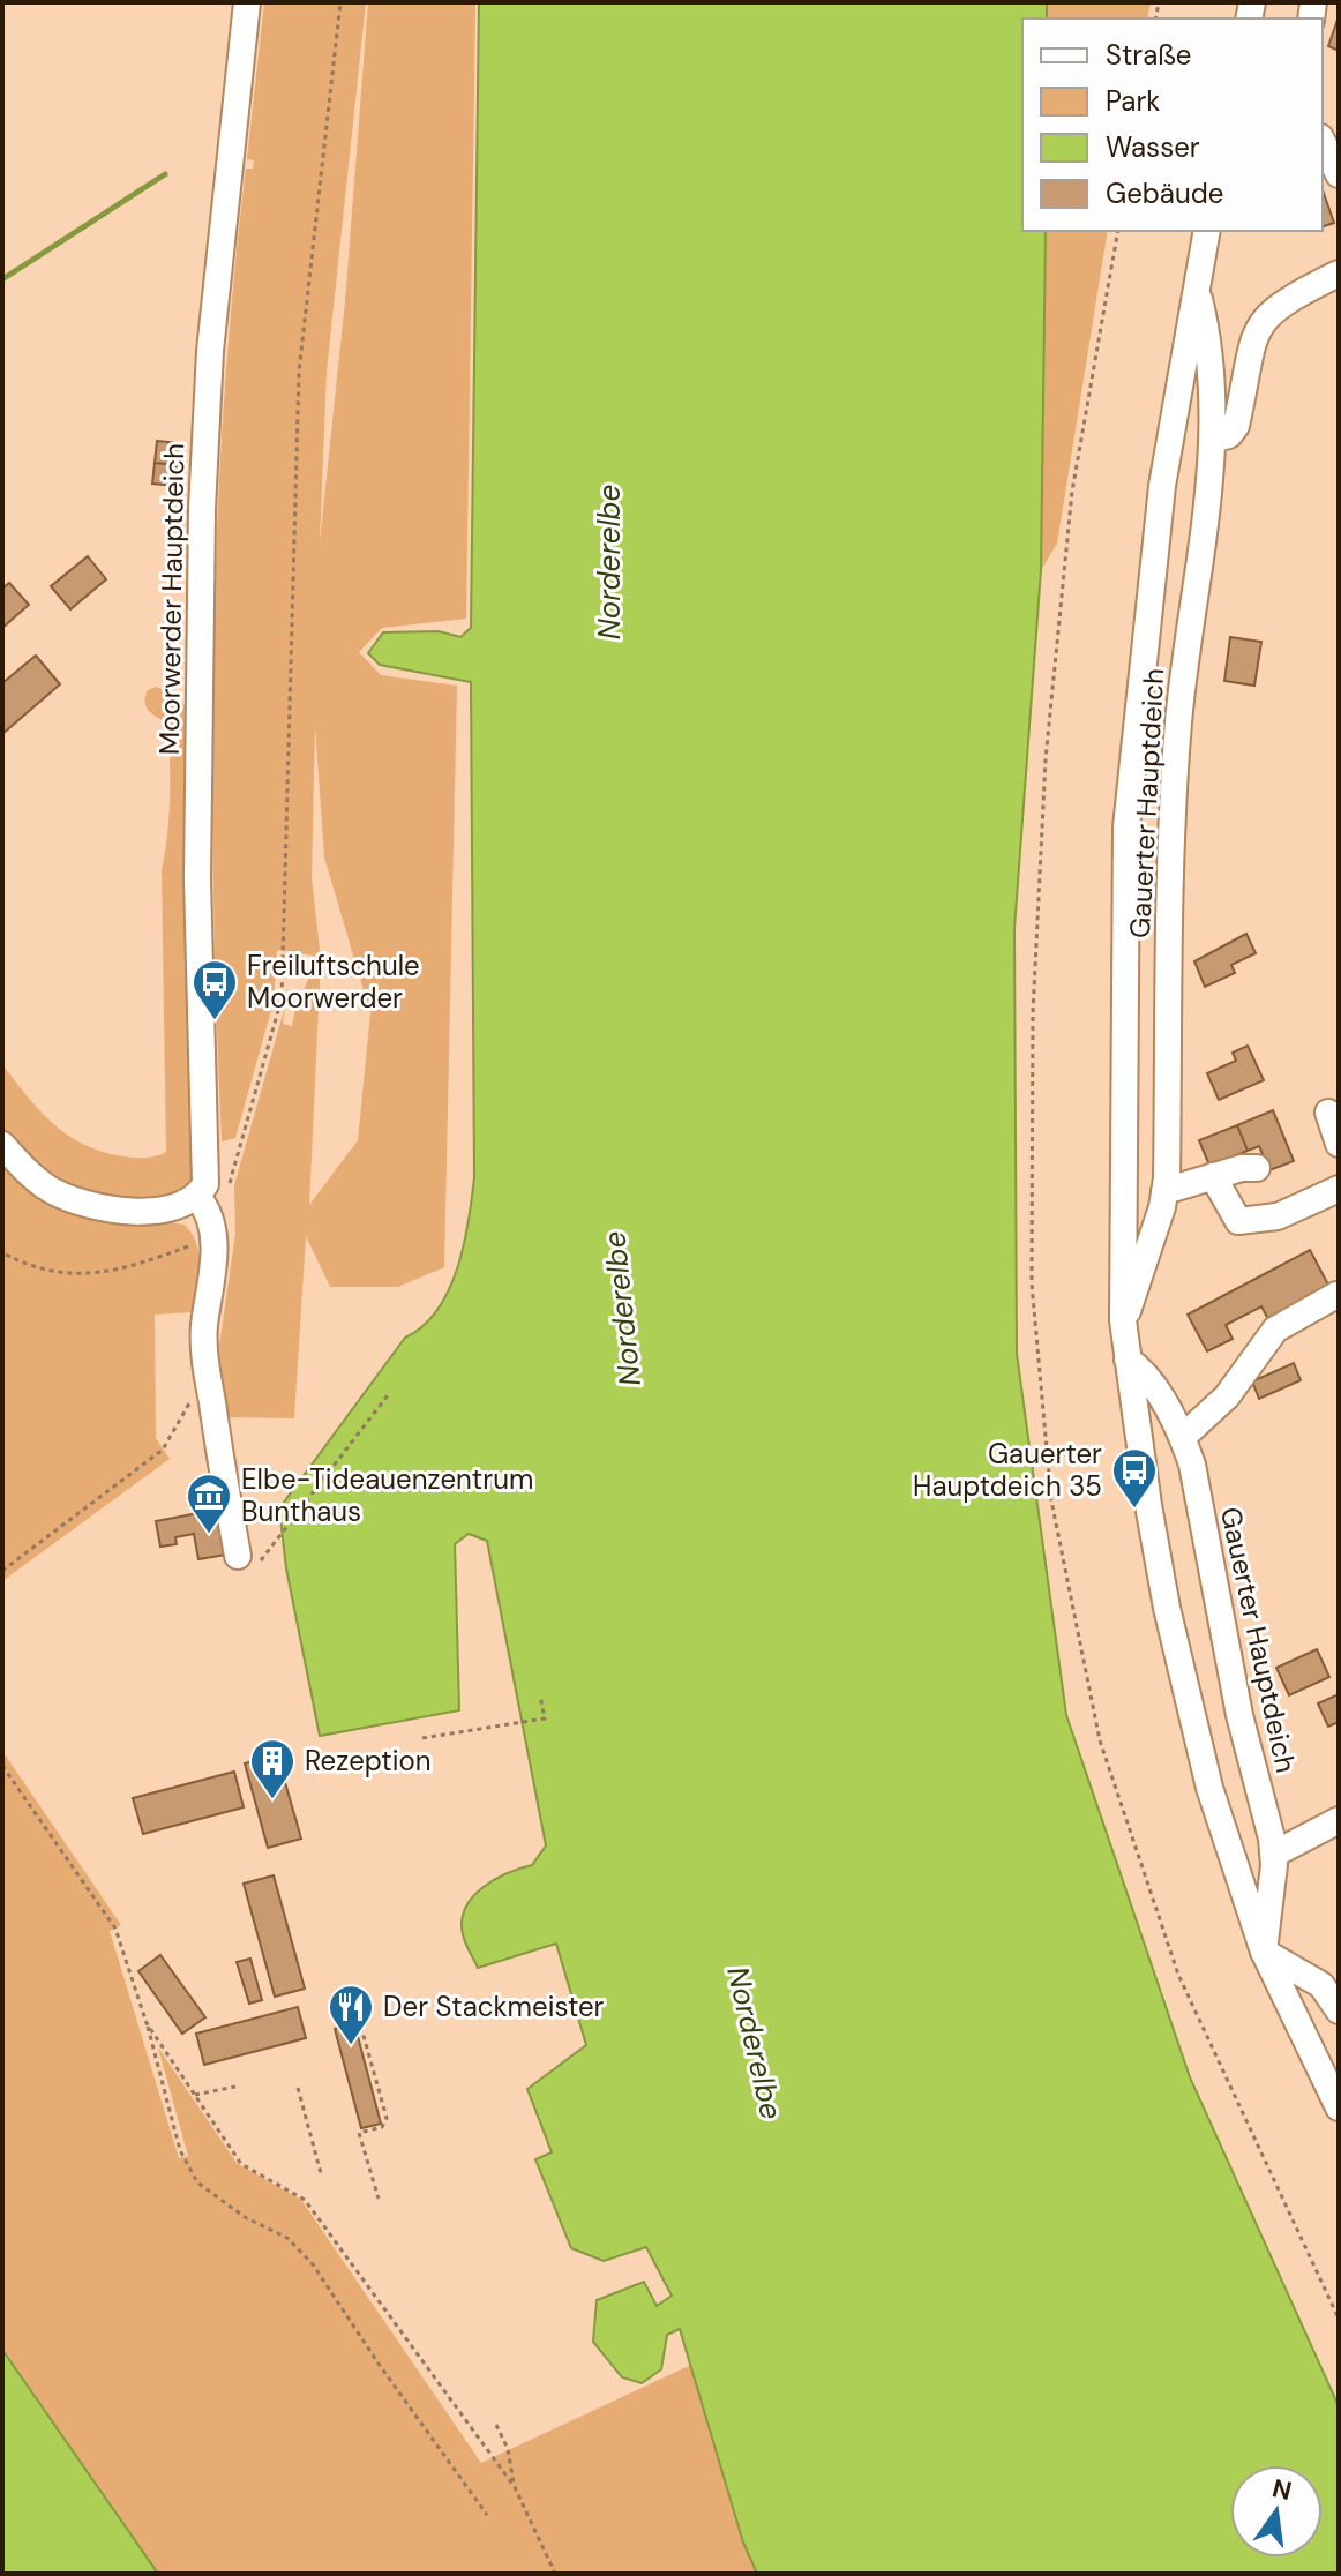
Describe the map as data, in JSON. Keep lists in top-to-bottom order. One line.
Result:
{"streets":{"street":["Moorwerder Hauptdeich","Gauerter Hauptdeich"]},"water":["Norderelbe"],"places":{"bus stop":["Freiluftschule Moorwerder","Gauerter Hauptdeich 35"],"museum":["Elbe-Tideauenzentrum Bunthaus"],"building":["Rezeption"],"restaurant":["Der Stackmeister"]},"legend":["Straße","Park","Wasser","Gebäude"],"north":"top"}
